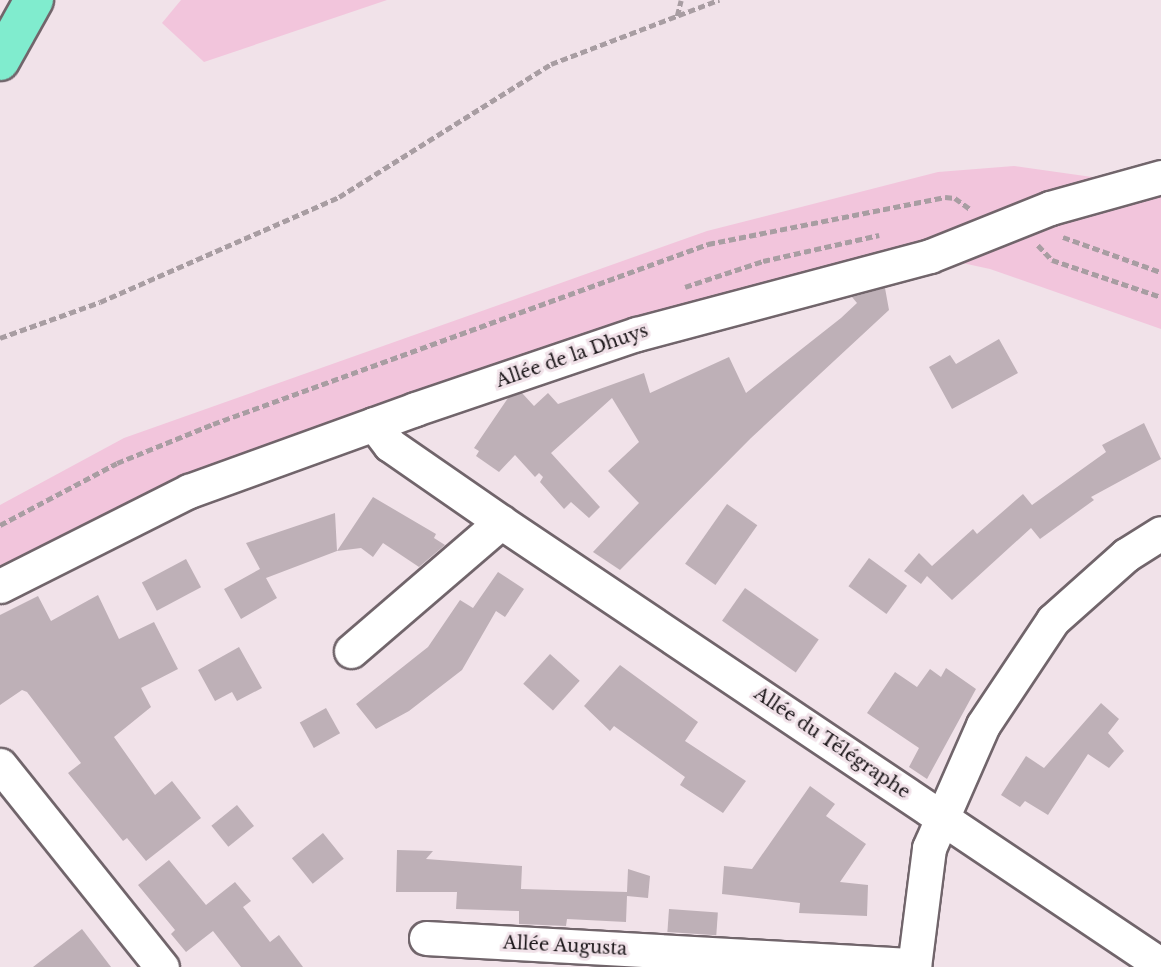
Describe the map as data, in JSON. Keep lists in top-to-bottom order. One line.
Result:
{"streets":{"street":["Allée de la Dhuys","Allée du Télégraphe","Allée Augusta"]},"crossings":[["Allée de la Dhuys","Allée du Télégraphe"]]}
